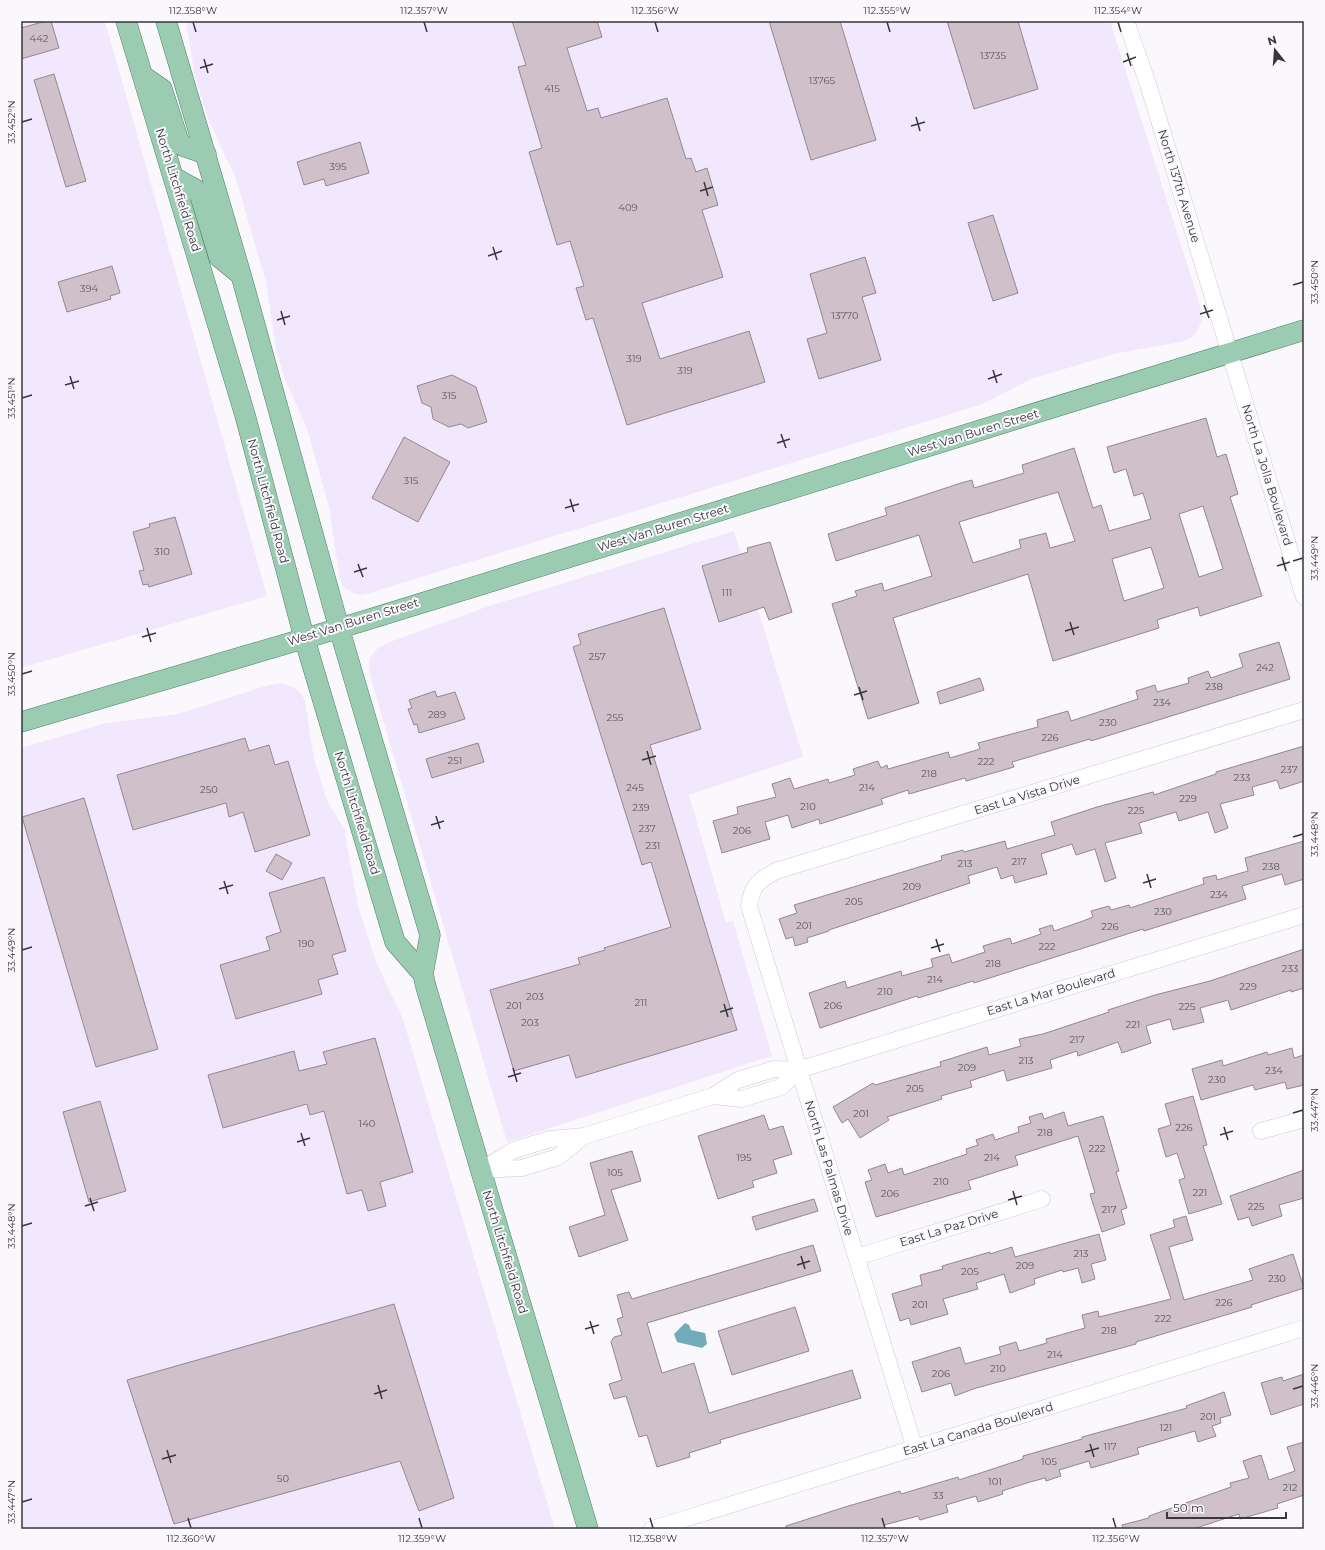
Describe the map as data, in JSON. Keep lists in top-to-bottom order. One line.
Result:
{"streets":{"main road":["North Litchfield Road","West Van Buren Street"],"street":["North 137th Avenue","North La Jolla Boulevard","East La Vista Drive","East La Mar Boulevard","North Las Palmas Drive","East La Paz Drive","East La Canada Boulevard"]},"crossings":[["North 137th Avenue","West Van Buren Street"],["North 137th Avenue","North La Jolla Boulevard"],["North Litchfield Road","West Van Buren Street"],["North Litchfield Road","East La Mar Boulevard"],["West Van Buren Street","North La Jolla Boulevard"],["East La Vista Drive","North Las Palmas Drive"],["East La Mar Boulevard","North Las Palmas Drive"],["North Las Palmas Drive","East La Paz Drive"],["North Las Palmas Drive","East La Canada Boulevard"]],"house_numbers":["442","13735","13765","415","395","409","394","13770","319","319","315","315","310","111","257","242","238","234","289","255","230","226","251","222","237","218","233","245","214","250","229","210","239","225","237","206","231","217","213","238","209","234","205","230","201","226","190","222","218","233","214","229","210","203","211","201","206","225","203","221","217","213","209","234","230","205","201","140","226","218","222","195","214","105","210","221","206","225","217","213","209","205","230","226","201","222","218","214","210","206","201","121","117","105","50","101","212","33"],"scale_bar":"50 m","north":"top","coordinates":["112.358°W","112.357°W","112.356°W","112.355°W","112.354°W","33.452°N","33.450°N","33.451°N","33.449°N","33.448°N","33.447°N","33.446°N","112.360°W","112.359°W"]}
